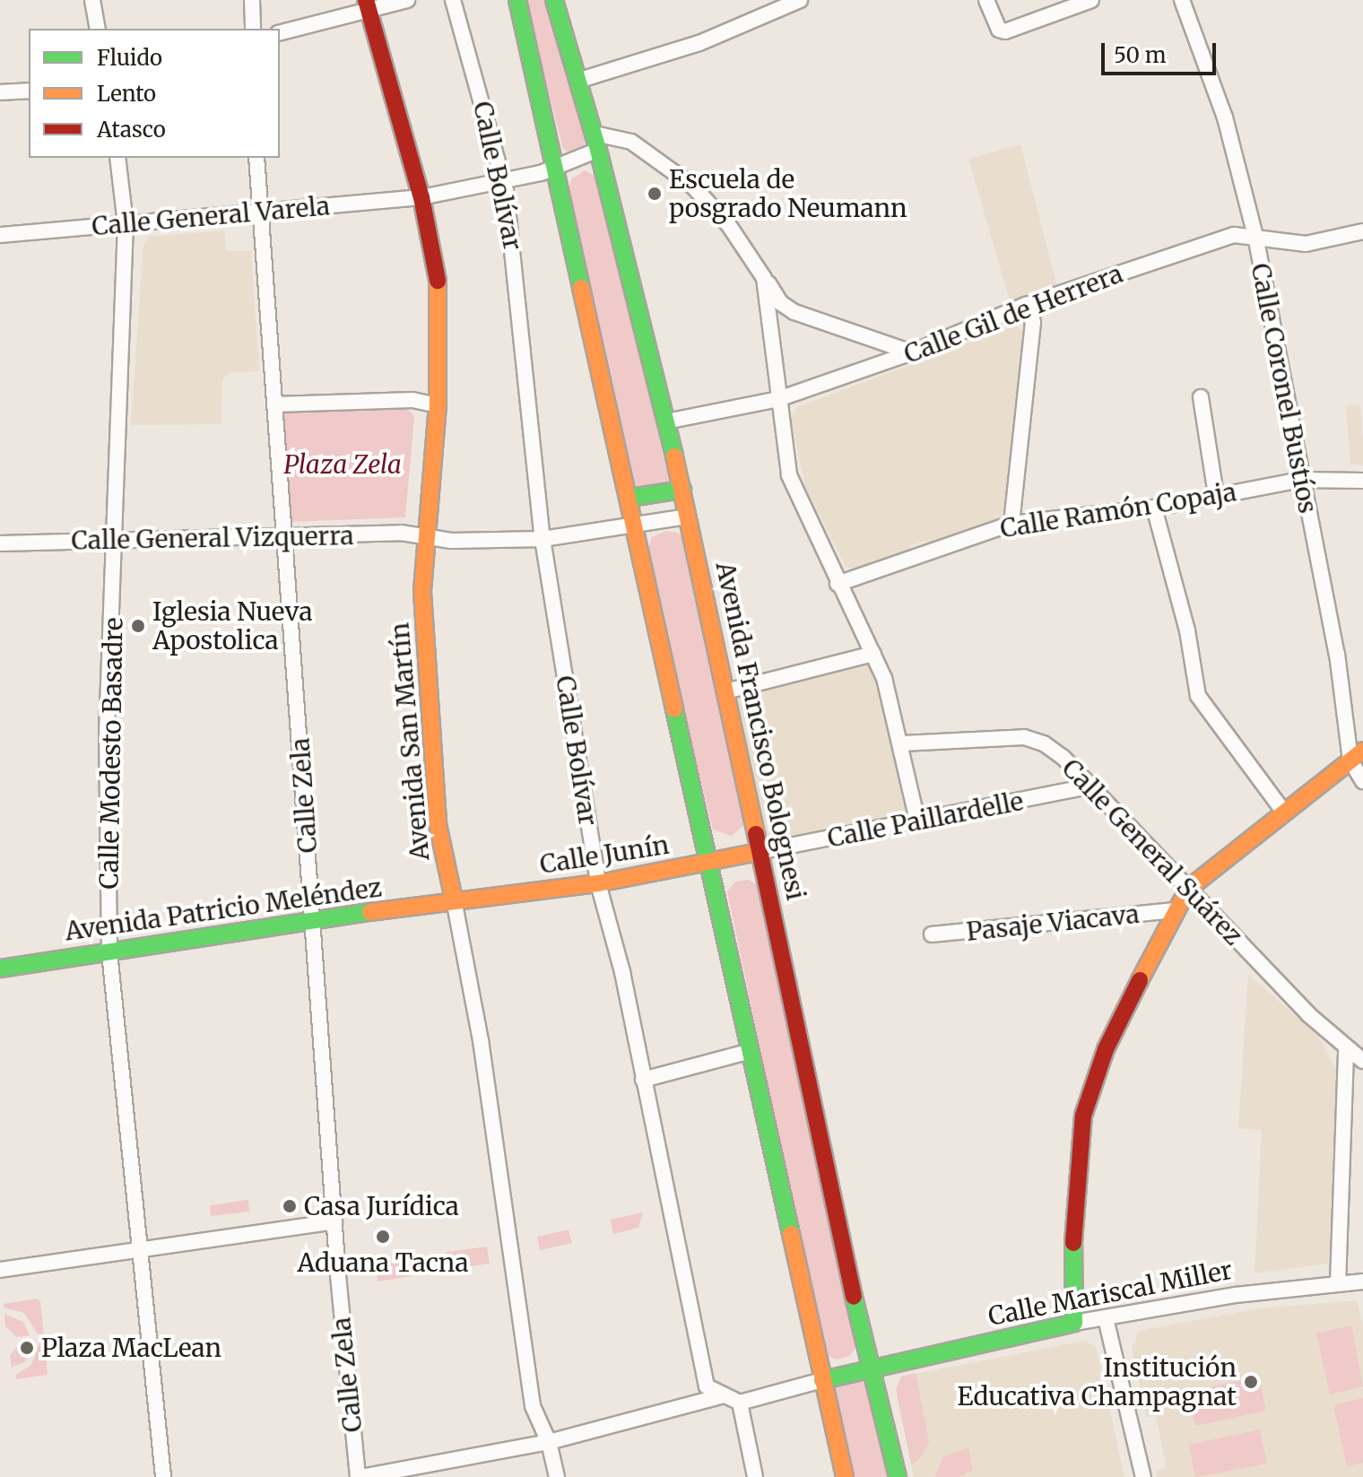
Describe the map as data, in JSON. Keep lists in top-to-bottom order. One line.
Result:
{"streets":{"main road":["Avenida Francisco Bolognesi","Avenida San Martín","Calle Junín","Avenida Patricio Meléndez","Calle Mariscal Miller"],"street":["Calle Bolívar","Calle General Varela","Calle Gil de Herrera","Calle Coronel Bustíos","Calle Ramón Copaja","Calle General Vizquerra","Calle Modesto Basadre","Calle Zela","Calle Paillardelle","Calle General Suárez","Pasaje Viacava"]},"crossings":[["Calle Bolívar","Calle General Varela"],["Calle Bolívar","Calle General Vizquerra"],["Calle Bolívar","Calle Junín"],["Calle General Varela","Avenida Francisco Bolognesi"],["Calle General Varela","Avenida San Martín"],["Calle General Varela","Calle Modesto Basadre"],["Calle General Varela","Calle Zela"],["Calle Gil de Herrera","Calle Coronel Bustíos"],["Calle Gil de Herrera","Avenida Francisco Bolognesi"],["Calle Coronel Bustíos","Calle Ramón Copaja"],["Calle General Vizquerra","Avenida Francisco Bolognesi"],["Calle General Vizquerra","Avenida San Martín"],["Calle General Vizquerra","Calle Modesto Basadre"],["Calle General Vizquerra","Calle Zela"],["Avenida Francisco Bolognesi","Calle Paillardelle"],["Avenida Francisco Bolognesi","Calle Junín"],["Avenida Francisco Bolognesi","Calle Mariscal Miller"],["Avenida San Martín","Calle Junín"],["Avenida San Martín","Avenida Patricio Meléndez"],["Calle Modesto Basadre","Avenida Patricio Meléndez"],["Calle Zela","Avenida Patricio Meléndez"],["Calle Paillardelle","Calle General Suárez"],["Calle Paillardelle","Calle Junín"],["Calle Junín","Avenida Patricio Meléndez"]],"parks":["Plaza Zela"],"places":["Escuela de posgrado Neumann","Iglesia Nueva Apostolica","Casa Jurídica","Aduana Tacna","Plaza MacLean","Institución Educativa Champagnat"],"legend":["Fluido","Lento","Atasco"],"scale_bar":"50 m"}
